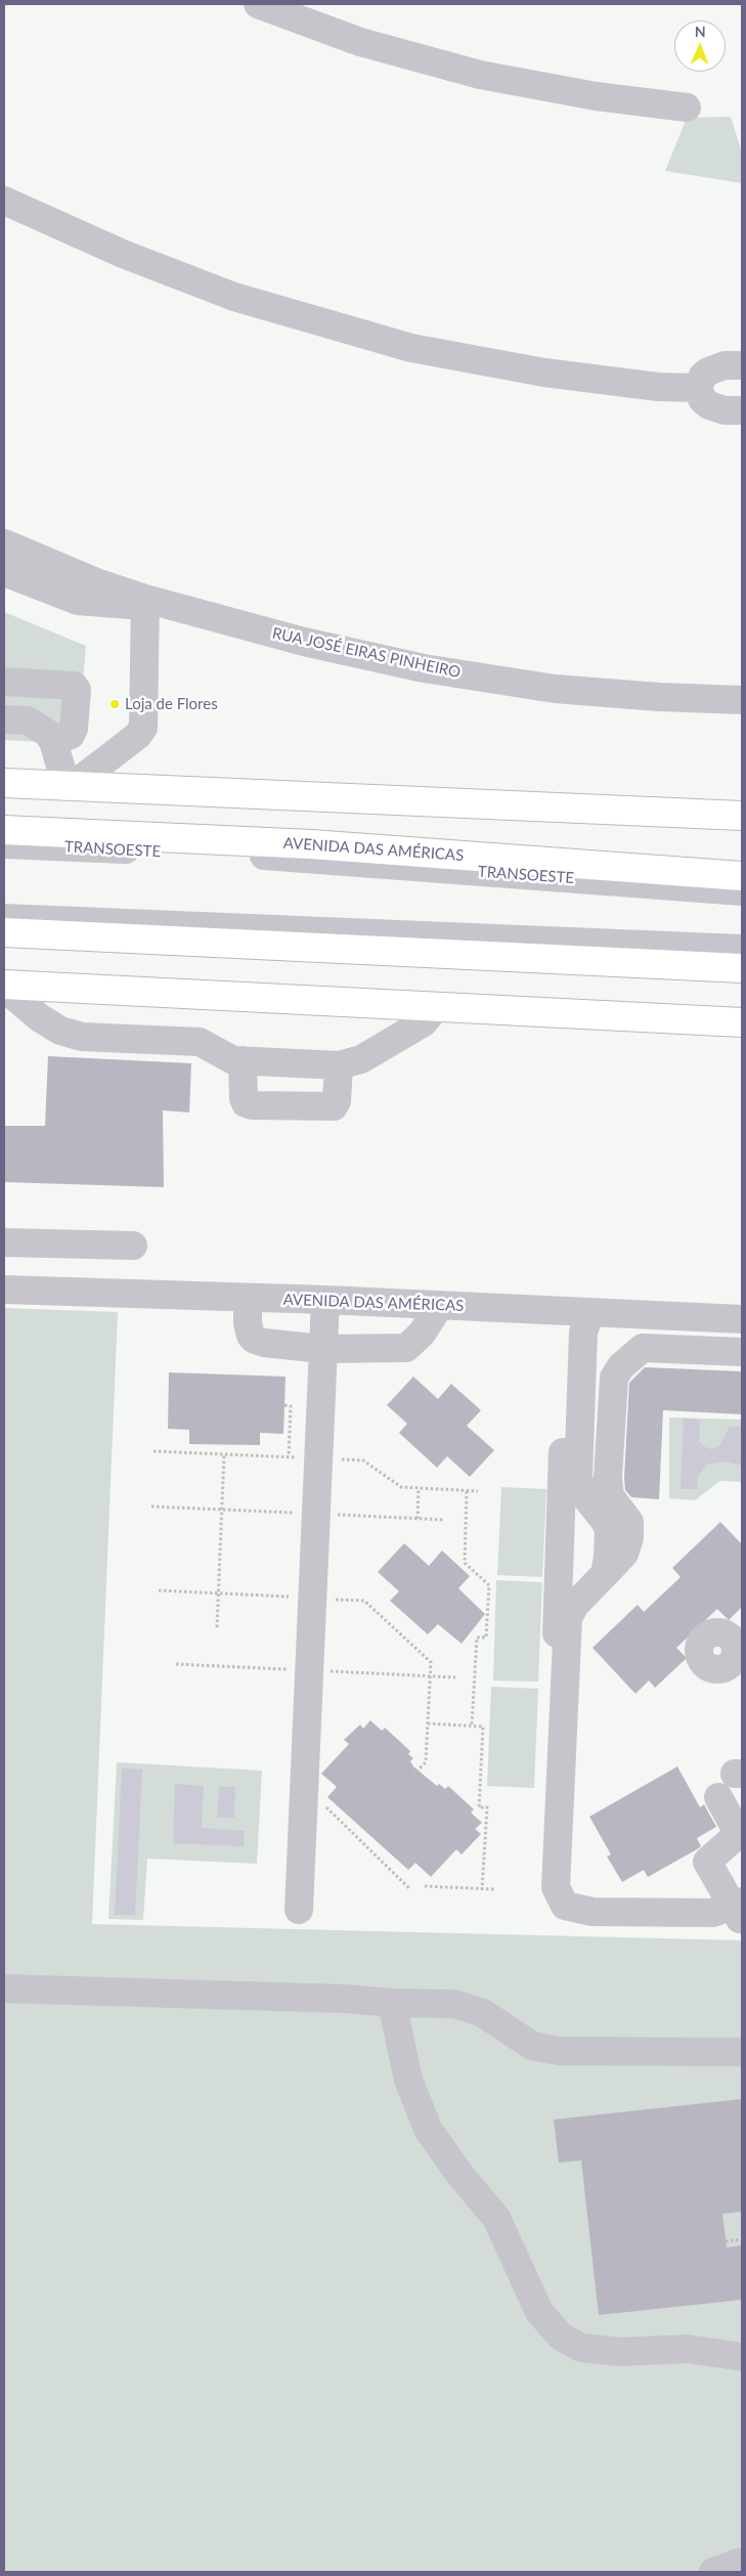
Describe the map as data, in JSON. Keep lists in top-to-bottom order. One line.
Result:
{"streets":{"main road":["AVENIDA DAS AMÉRICAS"],"street":["RUA JOSÉ EIRAS PINHEIRO","TRANSOESTE"]},"places":["Loja de Flores"],"north":"top"}
